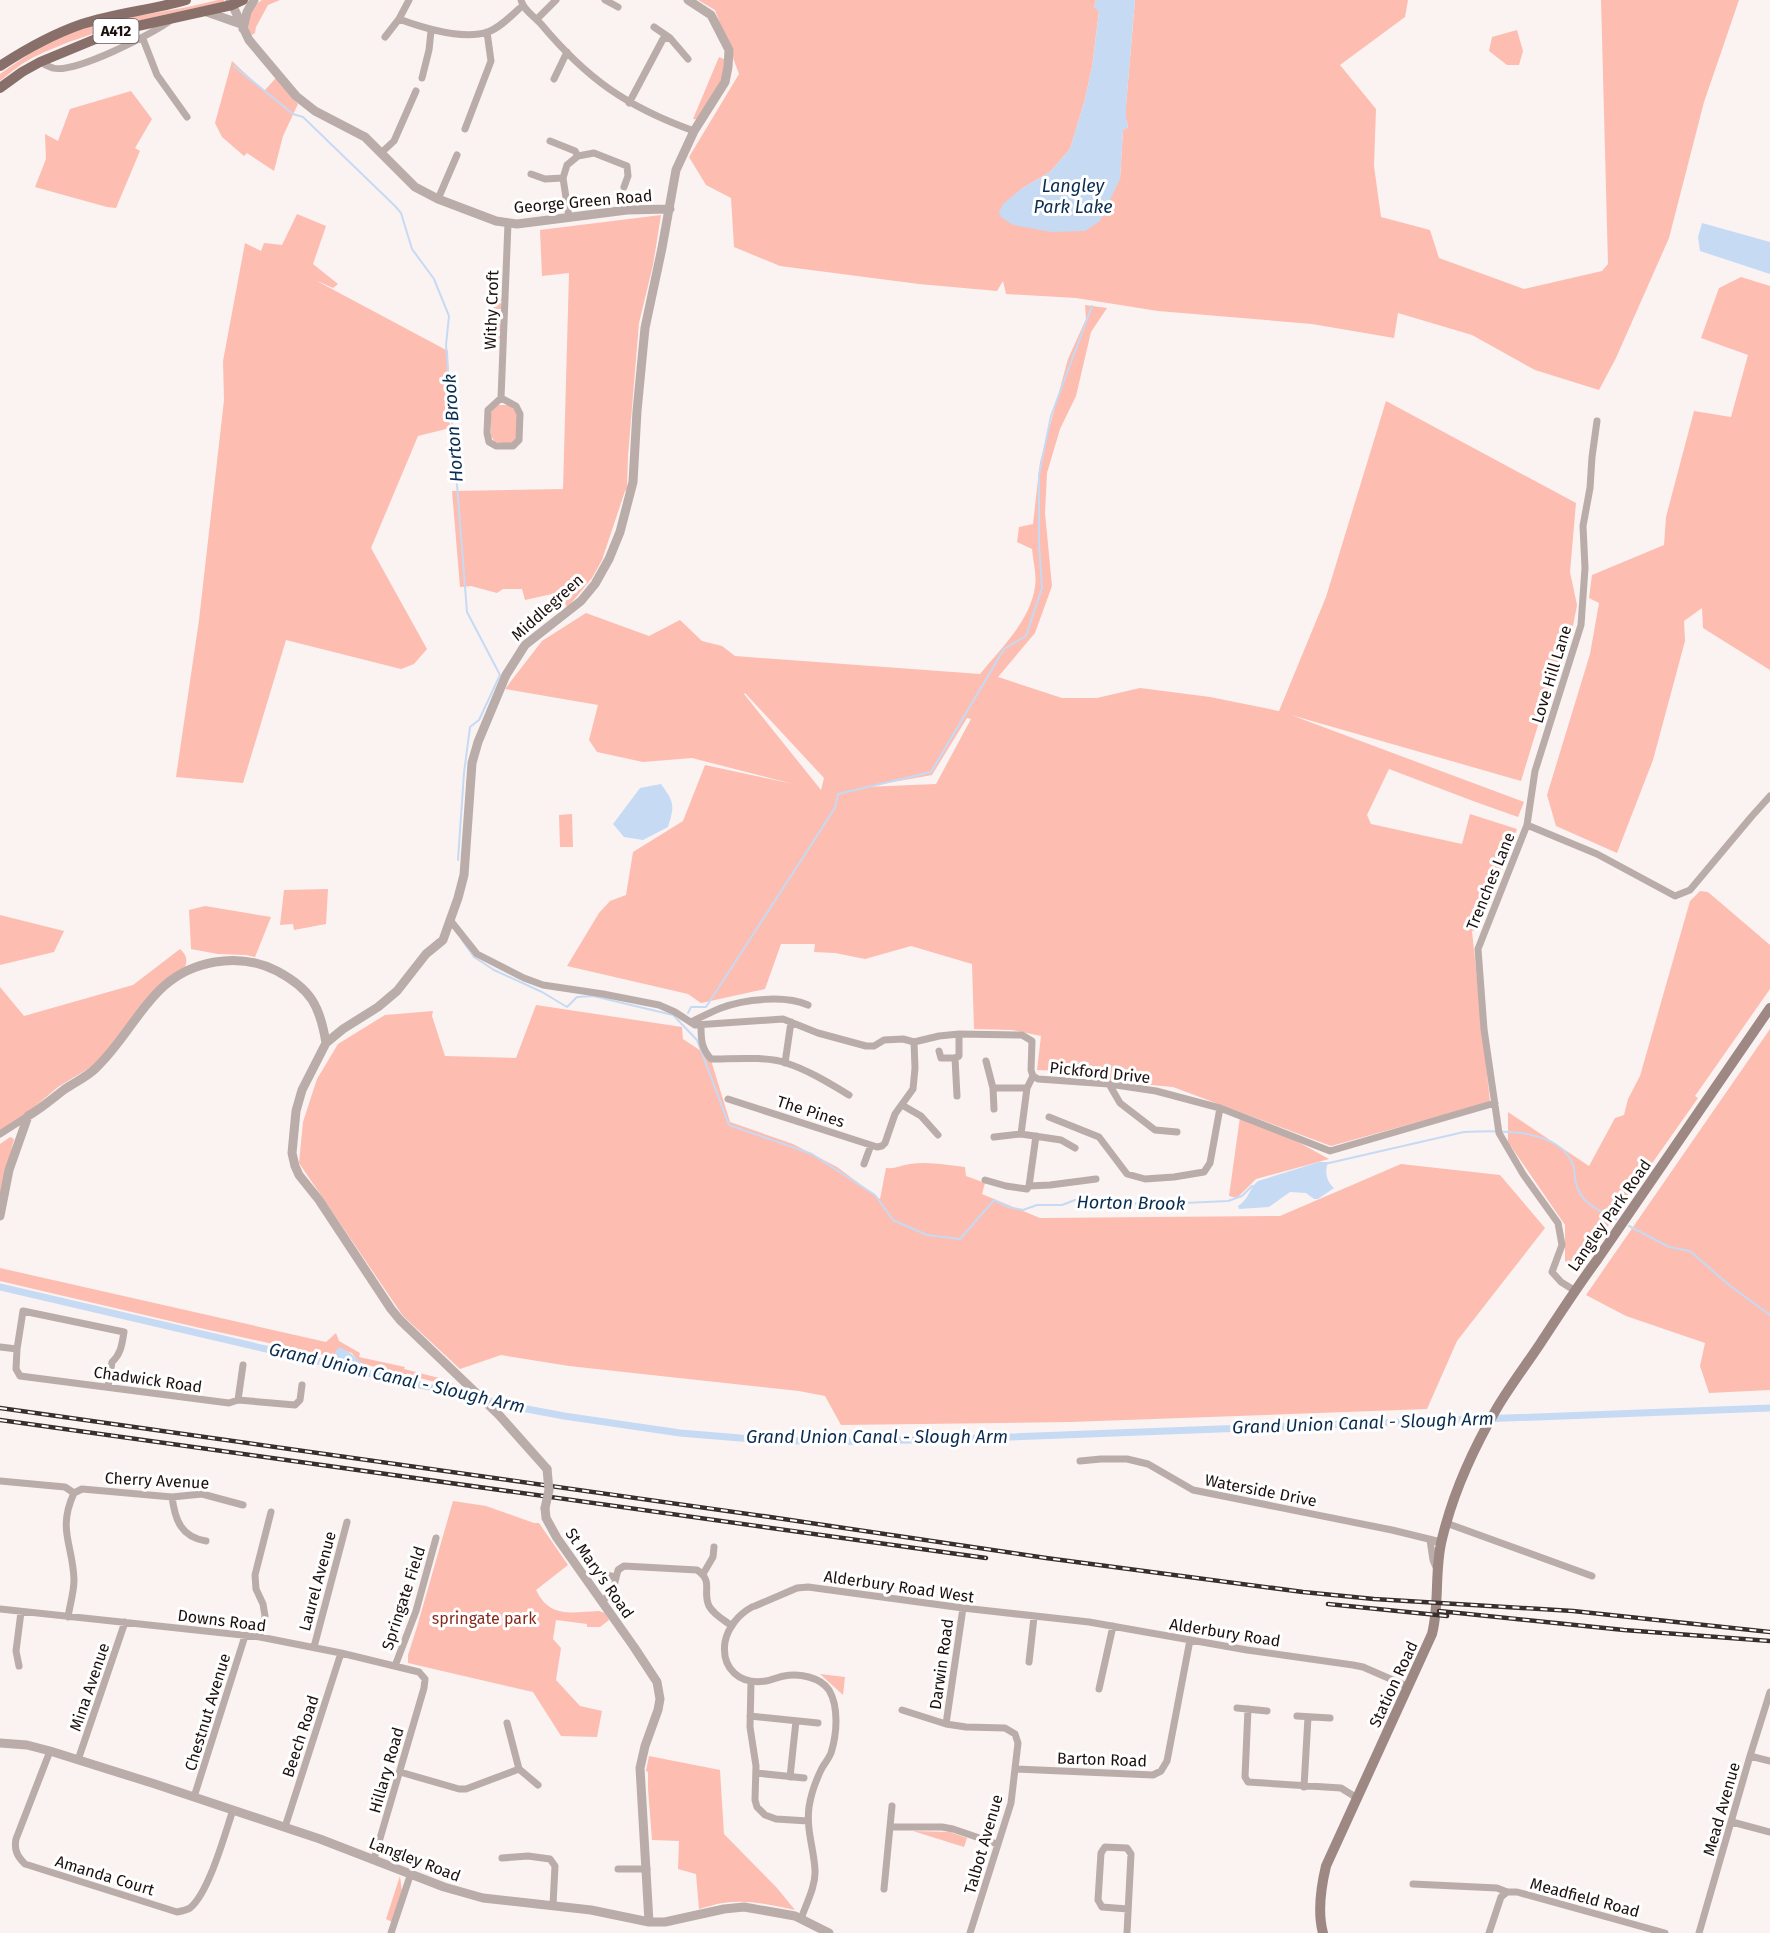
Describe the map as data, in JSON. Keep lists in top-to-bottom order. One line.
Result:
{"streets":{"main road":["A412","Langley Park Road","Station Road"],"street":["George Green Road","Withy Croft","Middlegreen","Love Hill Lane","Trenches Lane","Pickford Drive","The Pines","Chadwick Road","Cherry Avenue","Waterside Drive","St Mary's Road","Laurel Avenue","Alderbury Road West","Springate Field","Downs Road","Alderbury Road","Darwin Road","Mina Avenue","Chestnut Avenue","Beech Road","Barton Road","Hillary Road","Mead Avenue","Talbot Avenue","Langley Road","Amanda Court","Meadfield Road"]},"crossings":[["A412","George Green Road"],["George Green Road","Withy Croft"],["George Green Road","Middlegreen"],["Middlegreen","St Mary's Road"],["Love Hill Lane","Trenches Lane"],["Trenches Lane","Pickford Drive"],["Trenches Lane","Langley Park Road"],["Langley Park Road","Station Road"],["Waterside Drive","Station Road"],["St Mary's Road","Langley Road"],["Laurel Avenue","Downs Road"],["Alderbury Road West","Alderbury Road"],["Alderbury Road West","Darwin Road"],["Springate Field","Downs Road"],["Downs Road","Mina Avenue"],["Downs Road","Chestnut Avenue"],["Downs Road","Beech Road"],["Downs Road","Hillary Road"],["Alderbury Road","Station Road"],["Alderbury Road","Barton Road"],["Darwin Road","Talbot Avenue"],["Mina Avenue","Langley Road"],["Chestnut Avenue","Langley Road"],["Beech Road","Langley Road"],["Barton Road","Talbot Avenue"],["Hillary Road","Langley Road"],["Langley Road","Amanda Court"]],"water":["Langley Park Lake","Horton Brook","Grand Union Canal - Slough Arm"],"parks":["springate park"]}
